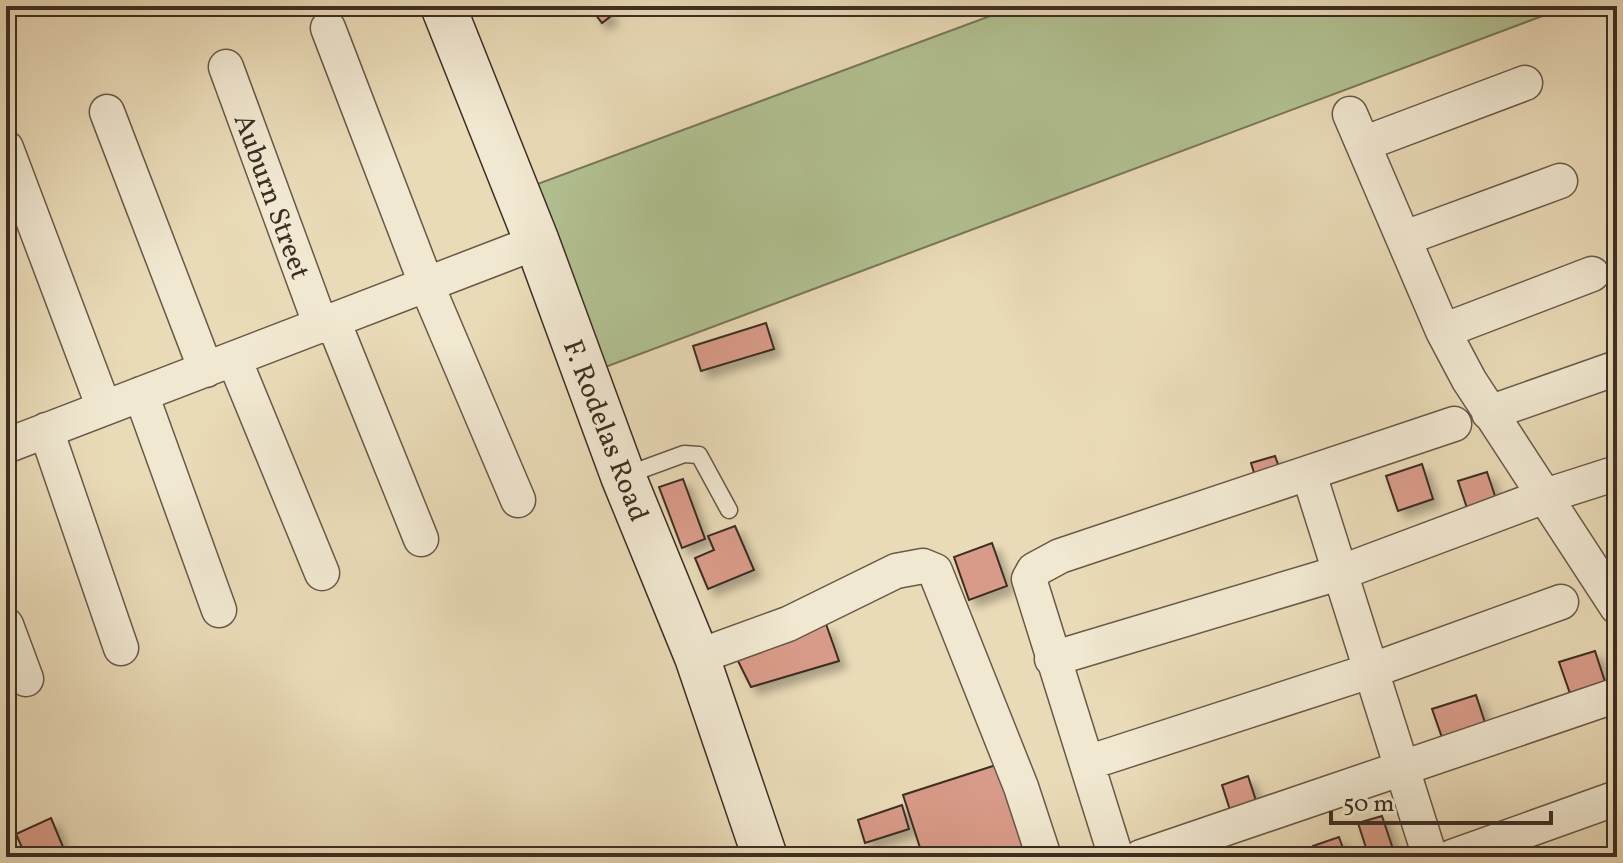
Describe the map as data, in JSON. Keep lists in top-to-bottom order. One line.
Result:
{"streets":{"street":["Auburn Street","F. Rodelas Road"]},"scale_bar":"50 m"}
